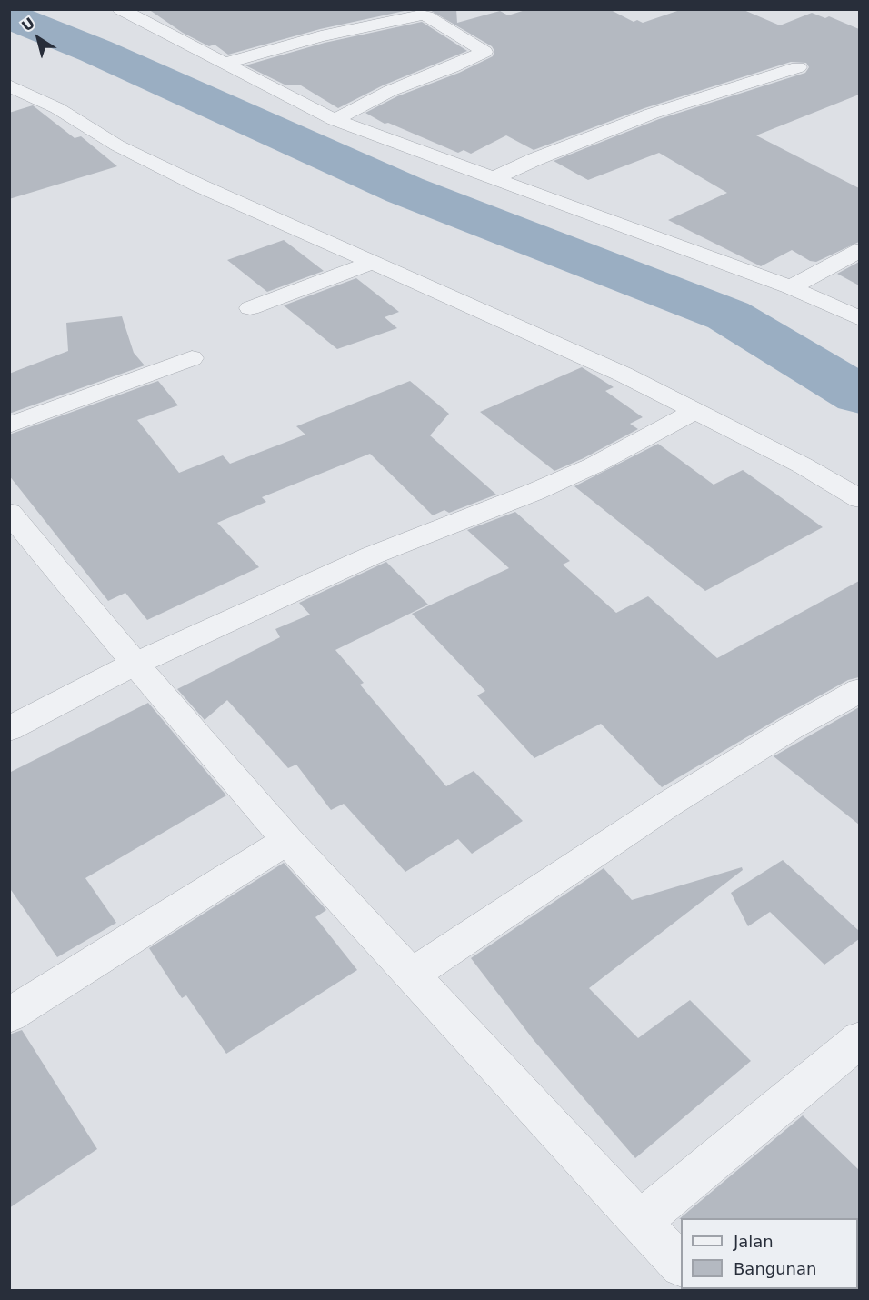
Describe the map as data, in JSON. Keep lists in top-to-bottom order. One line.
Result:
{"legend":["Jalan","Bangunan"],"north":"top left"}
